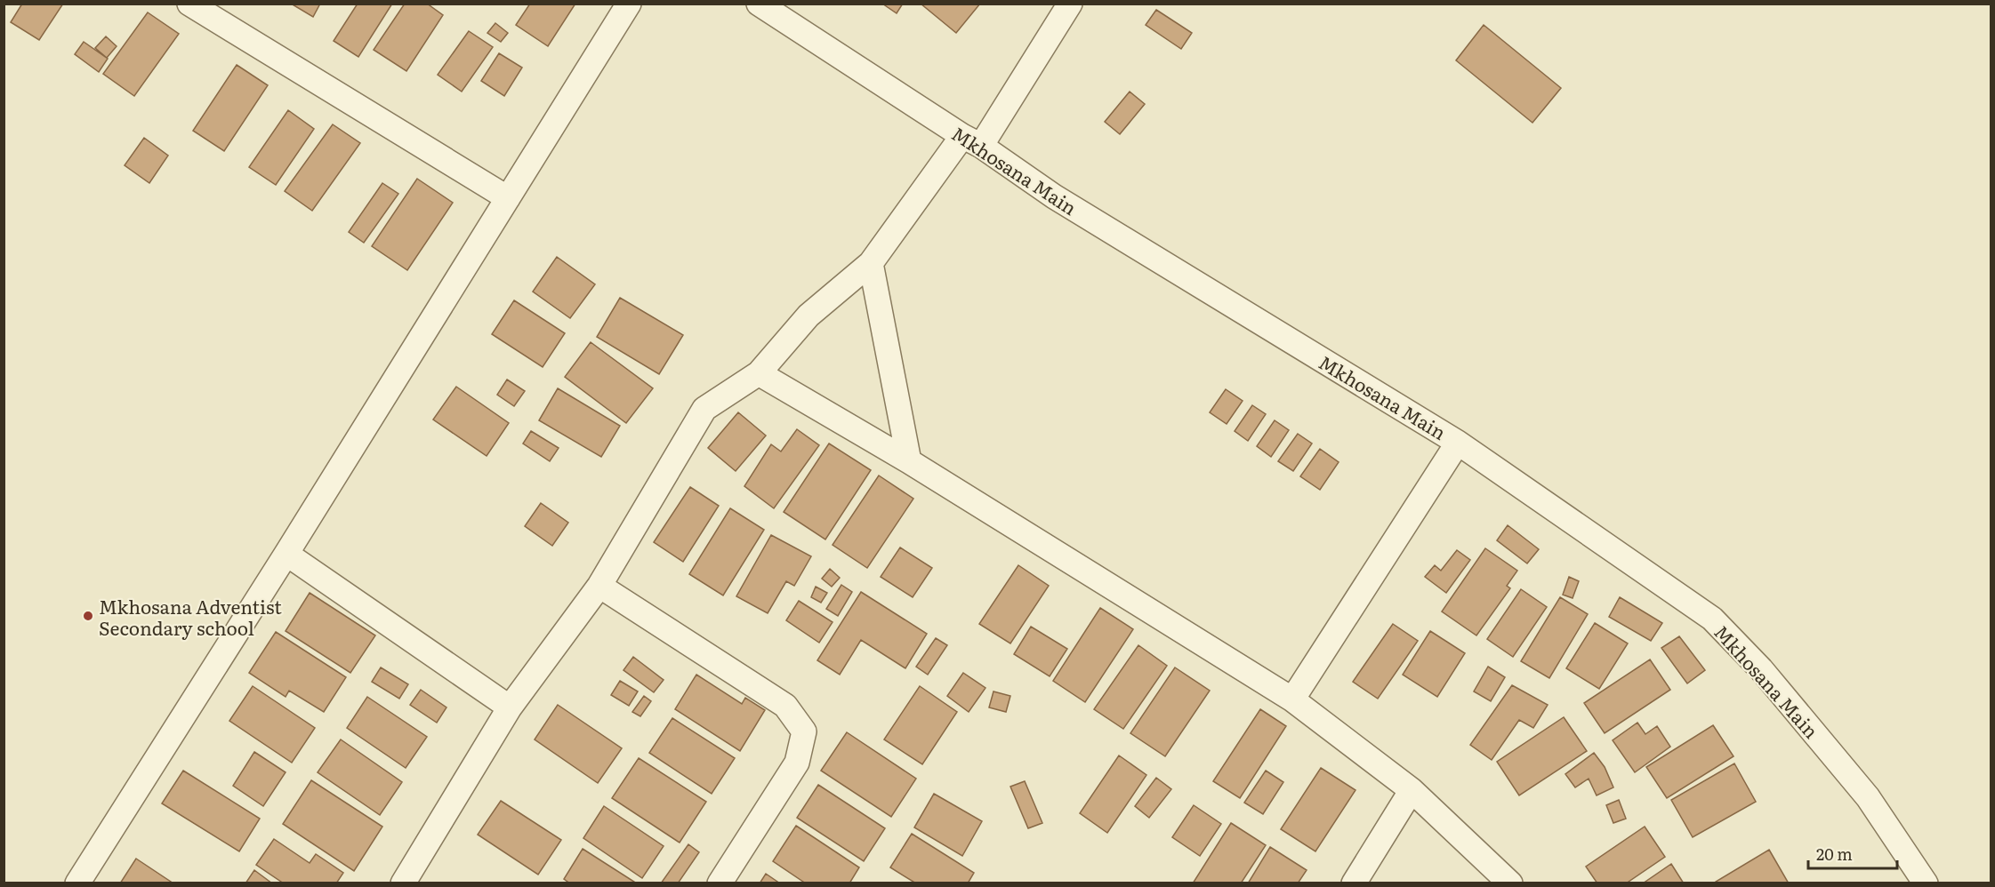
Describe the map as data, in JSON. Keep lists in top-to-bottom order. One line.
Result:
{"streets":{"street":["Mkhosana Main"]},"places":["Mkhosana Adventist Secondary school"],"scale_bar":"20 m"}
